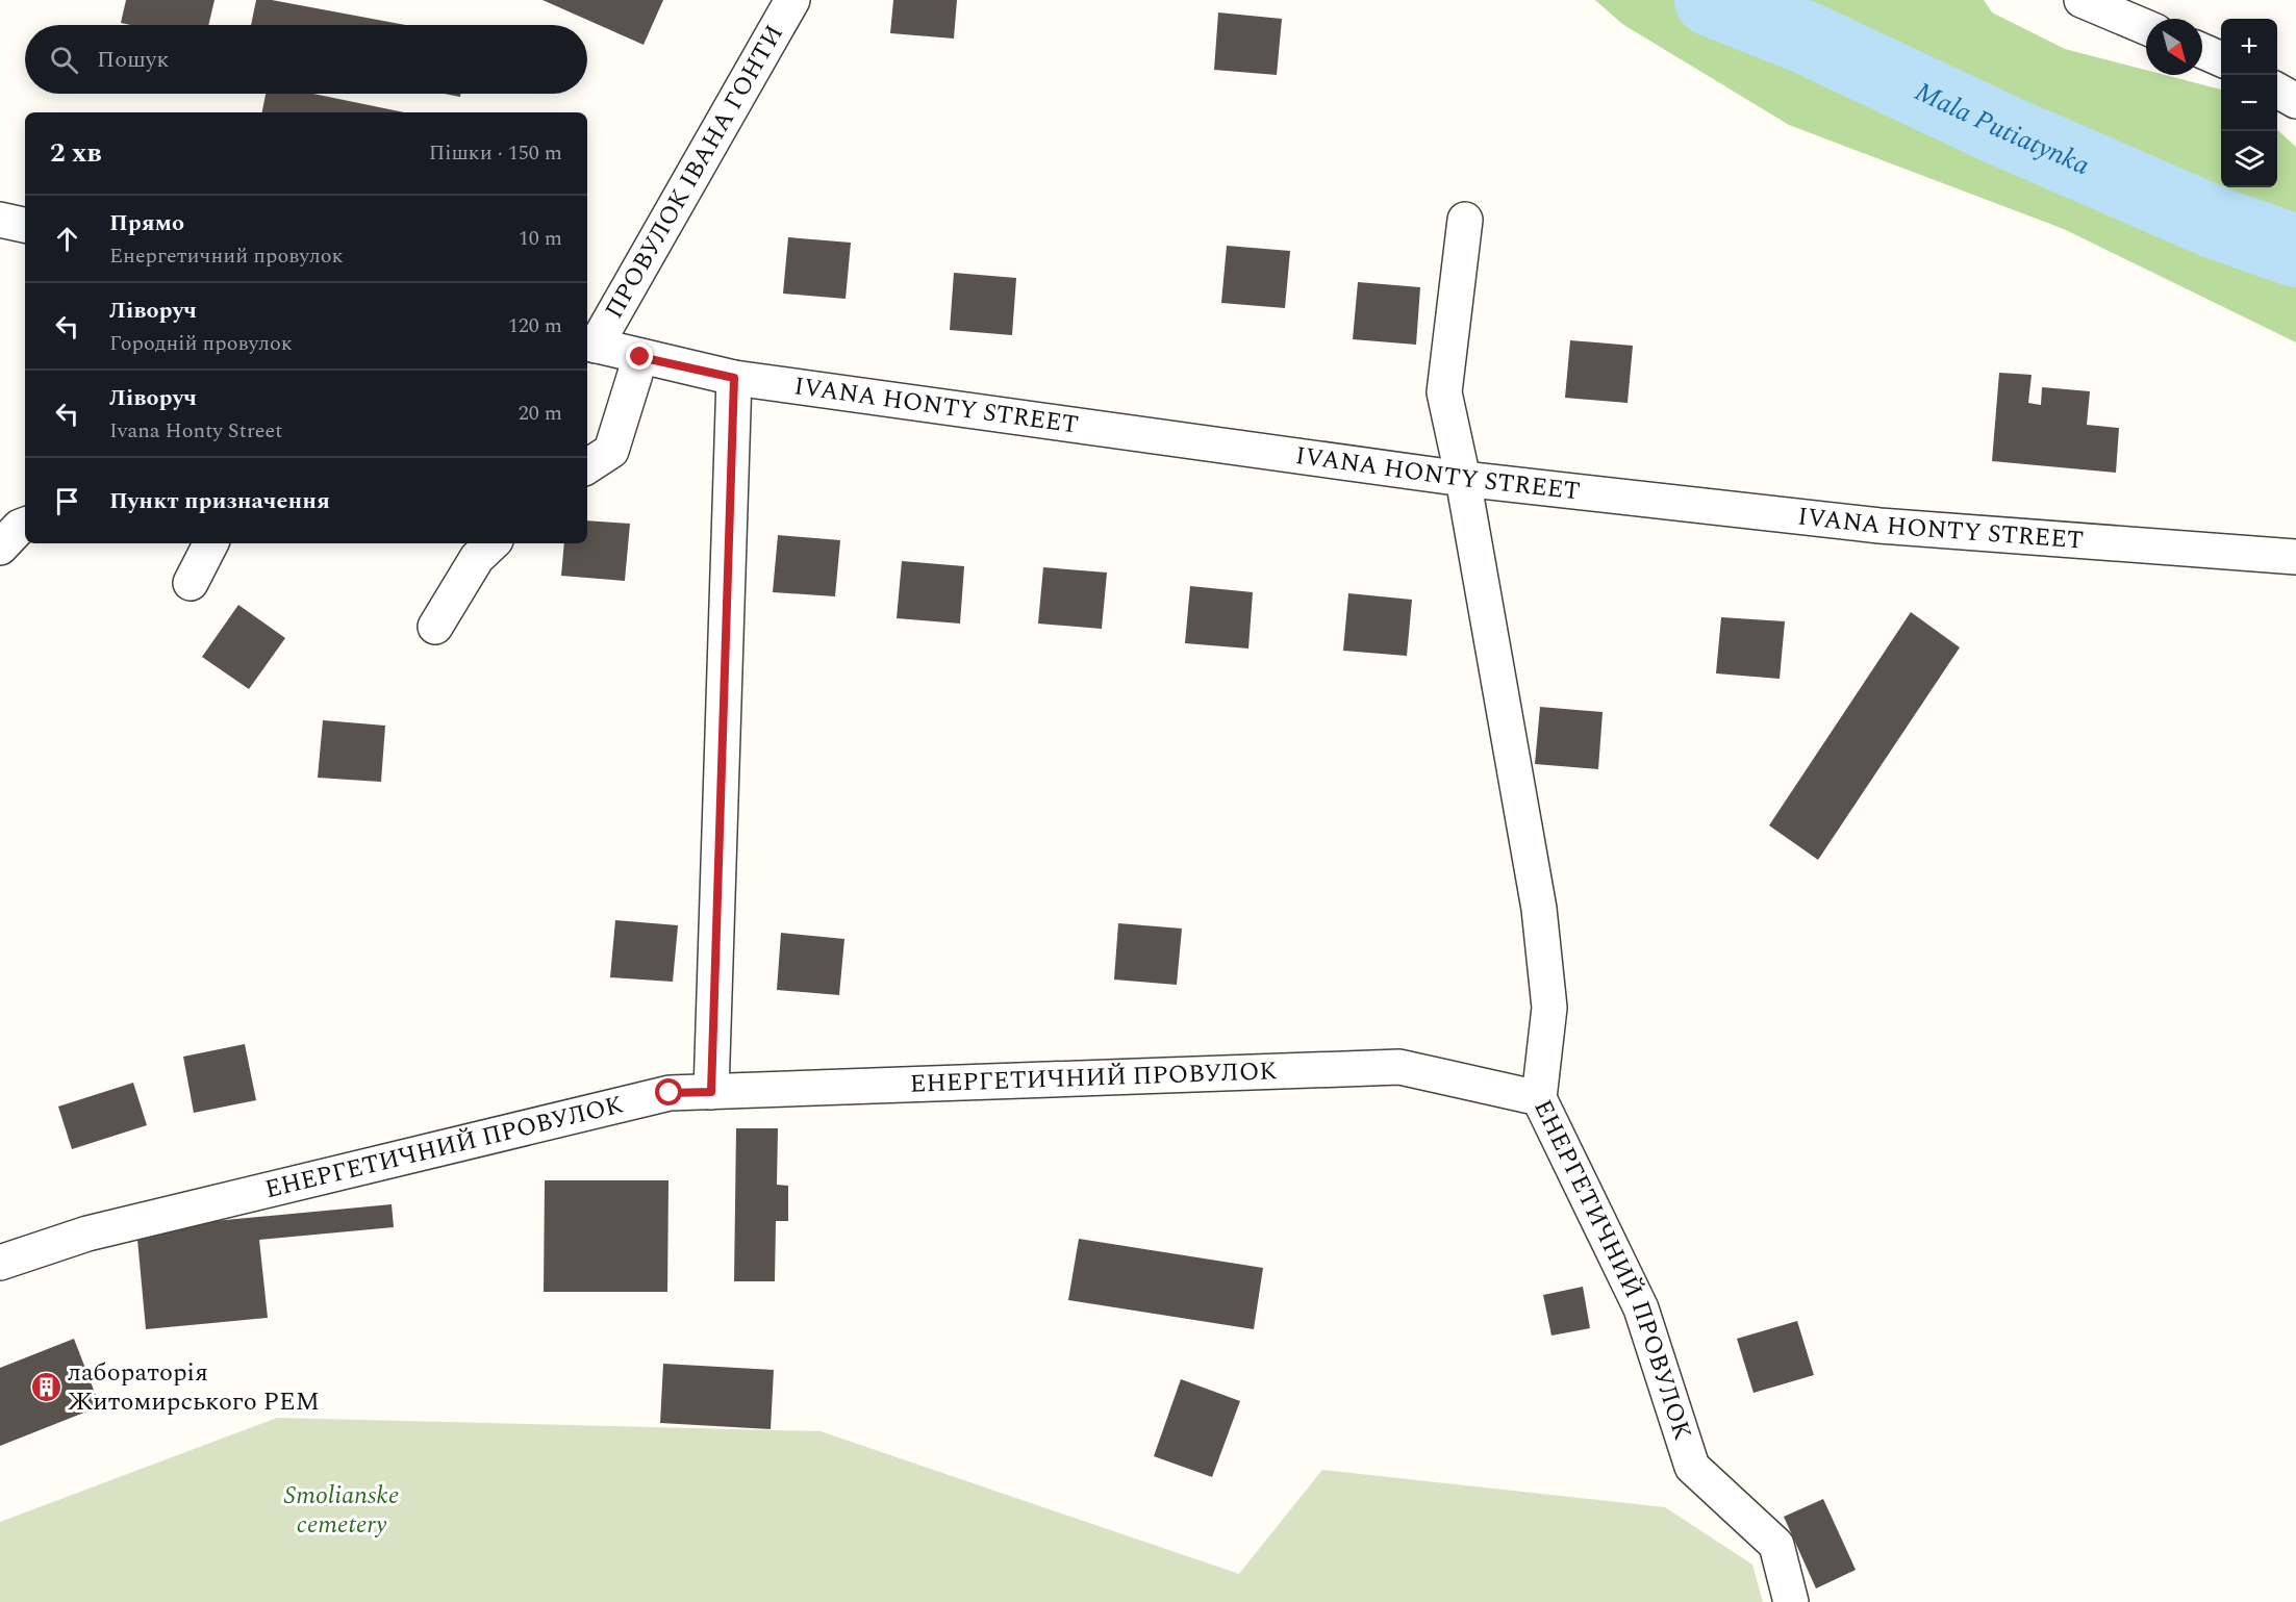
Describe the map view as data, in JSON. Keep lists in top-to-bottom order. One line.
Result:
{"streets":{"street":["ПРОВУЛОК ІВАНА ГОНТИ","IVANA HONTY STREET","ЕНЕРГЕТИЧНИЙ ПРОВУЛОК"]},"crossings":[["ПРОВУЛОК ІВАНА ГОНТИ","IVANA HONTY STREET"]],"water":["Mala Putiatynka"],"parks":["Smolianske cemetery"],"places":{"building":["лабораторія Житомирського РЕМ"]},"north":"bottom right","page":{"map_buttons":["+","−"],"search":"Пошук","heading":["2 хв","Пішки · 150 m"],"list":[["Прямо","Енергетичний провулок","10 m"],["Ліворуч","Городній провулок","120 m"],["Ліворуч","Ivana Honty Street","20 m"],"Пункт призначення"]}}
